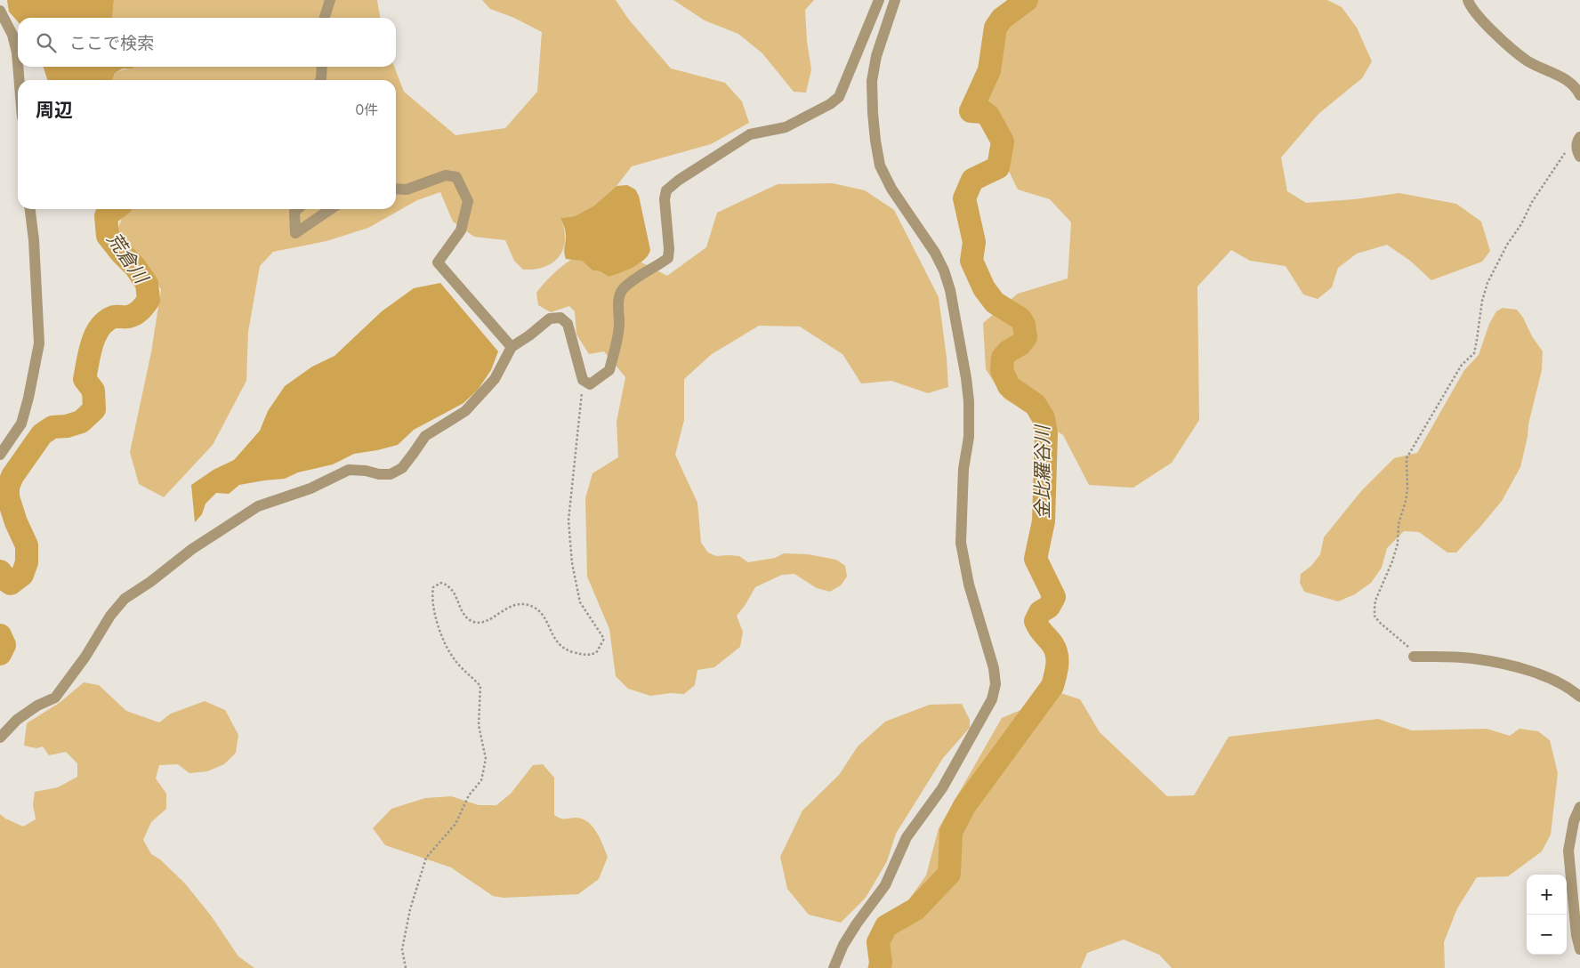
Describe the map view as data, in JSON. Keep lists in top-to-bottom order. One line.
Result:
{"water":["荒倉川","金比羅谷川"],"page":{"search":"ここで検索","heading":["周辺","0件"],"map_buttons":["+","−"]}}
